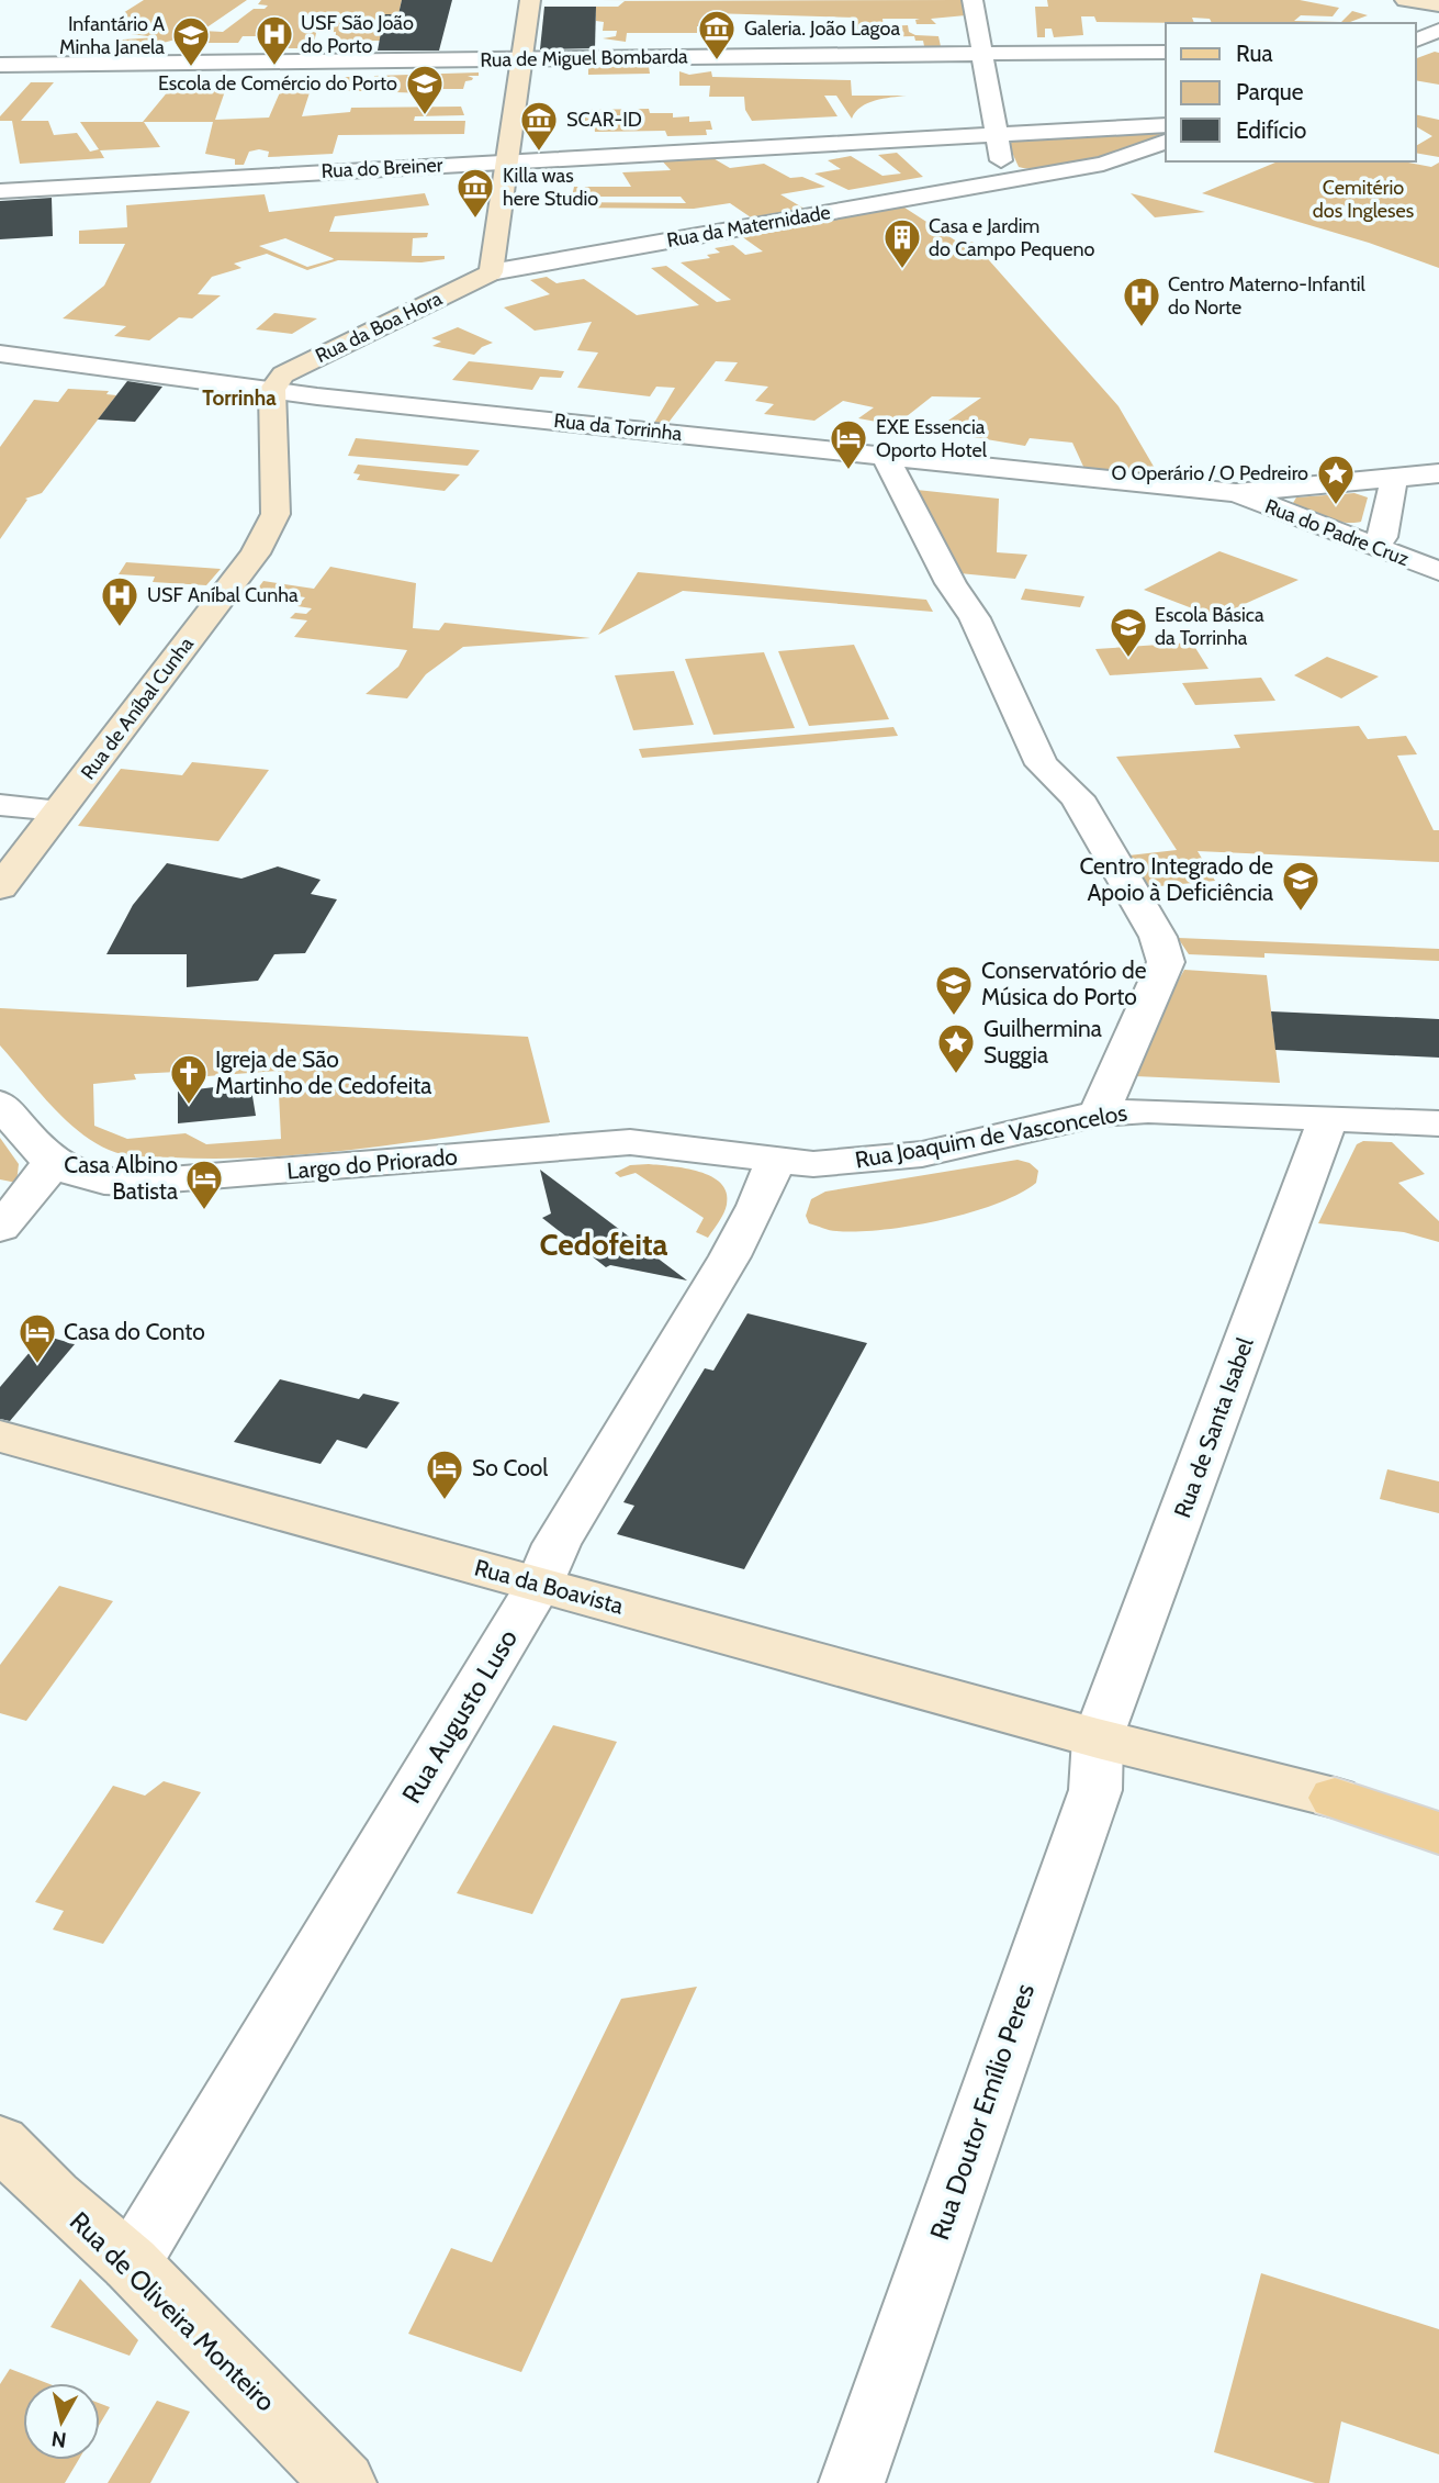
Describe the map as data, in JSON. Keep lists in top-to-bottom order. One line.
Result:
{"streets":{"street":["Rua de Miguel Bombarda","Rua do Breiner","Rua da Maternidade","Rua da Boa Hora","Rua da Torrinha","Rua do Padre Cruz","Rua de Aníbal Cunha","Rua Joaquim de Vasconcelos","Largo do Priorado","Rua de Santa Isabel","Rua da Boavista","Rua Augusto Luso","Rua Doutor Emílio Peres","Rua de Oliveira Monteiro"]},"crossings":[["Rua da Maternidade","Rua da Boa Hora"],["Rua da Boa Hora","Rua da Torrinha"],["Rua da Boa Hora","Rua de Aníbal Cunha"],["Rua da Torrinha","Rua do Padre Cruz"],["Rua da Torrinha","Rua de Aníbal Cunha"],["Rua Joaquim de Vasconcelos","Largo do Priorado"],["Rua Joaquim de Vasconcelos","Rua de Santa Isabel"],["Rua Joaquim de Vasconcelos","Rua Augusto Luso"],["Largo do Priorado","Rua Augusto Luso"],["Rua de Santa Isabel","Rua da Boavista"],["Rua de Santa Isabel","Rua Doutor Emílio Peres"],["Rua da Boavista","Rua Augusto Luso"],["Rua da Boavista","Rua Doutor Emílio Peres"],["Rua Augusto Luso","Rua de Oliveira Monteiro"]],"districts":["Torrinha","Cedofeita"],"parks":["Cemitério dos Ingleses"],"places":{"museum":["Galeria. João Lagoa","SCAR-ID","Killa was here Studio"],"hospital":["USF São João do Porto","Centro Materno-Infantil do Norte","USF Aníbal Cunha"],"school or university":["Infantário A Minha Janela","Escola de Comércio do Porto","Escola Básica da Torrinha","Centro Integrado de Apoio à Deficiência","Conservatório de Música do Porto"],"building":["Casa e Jardim do Campo Pequeno"],"hotel":["EXE Essencia Oporto Hotel","Casa Albino Batista","Casa do Conto","So Cool"],"place":["O Operário / O Pedreiro","Guilhermina Suggia"],"church":["Igreja de São Martinho de Cedofeita"]},"legend":["Rua","Parque","Edifício"],"north":"bottom"}
